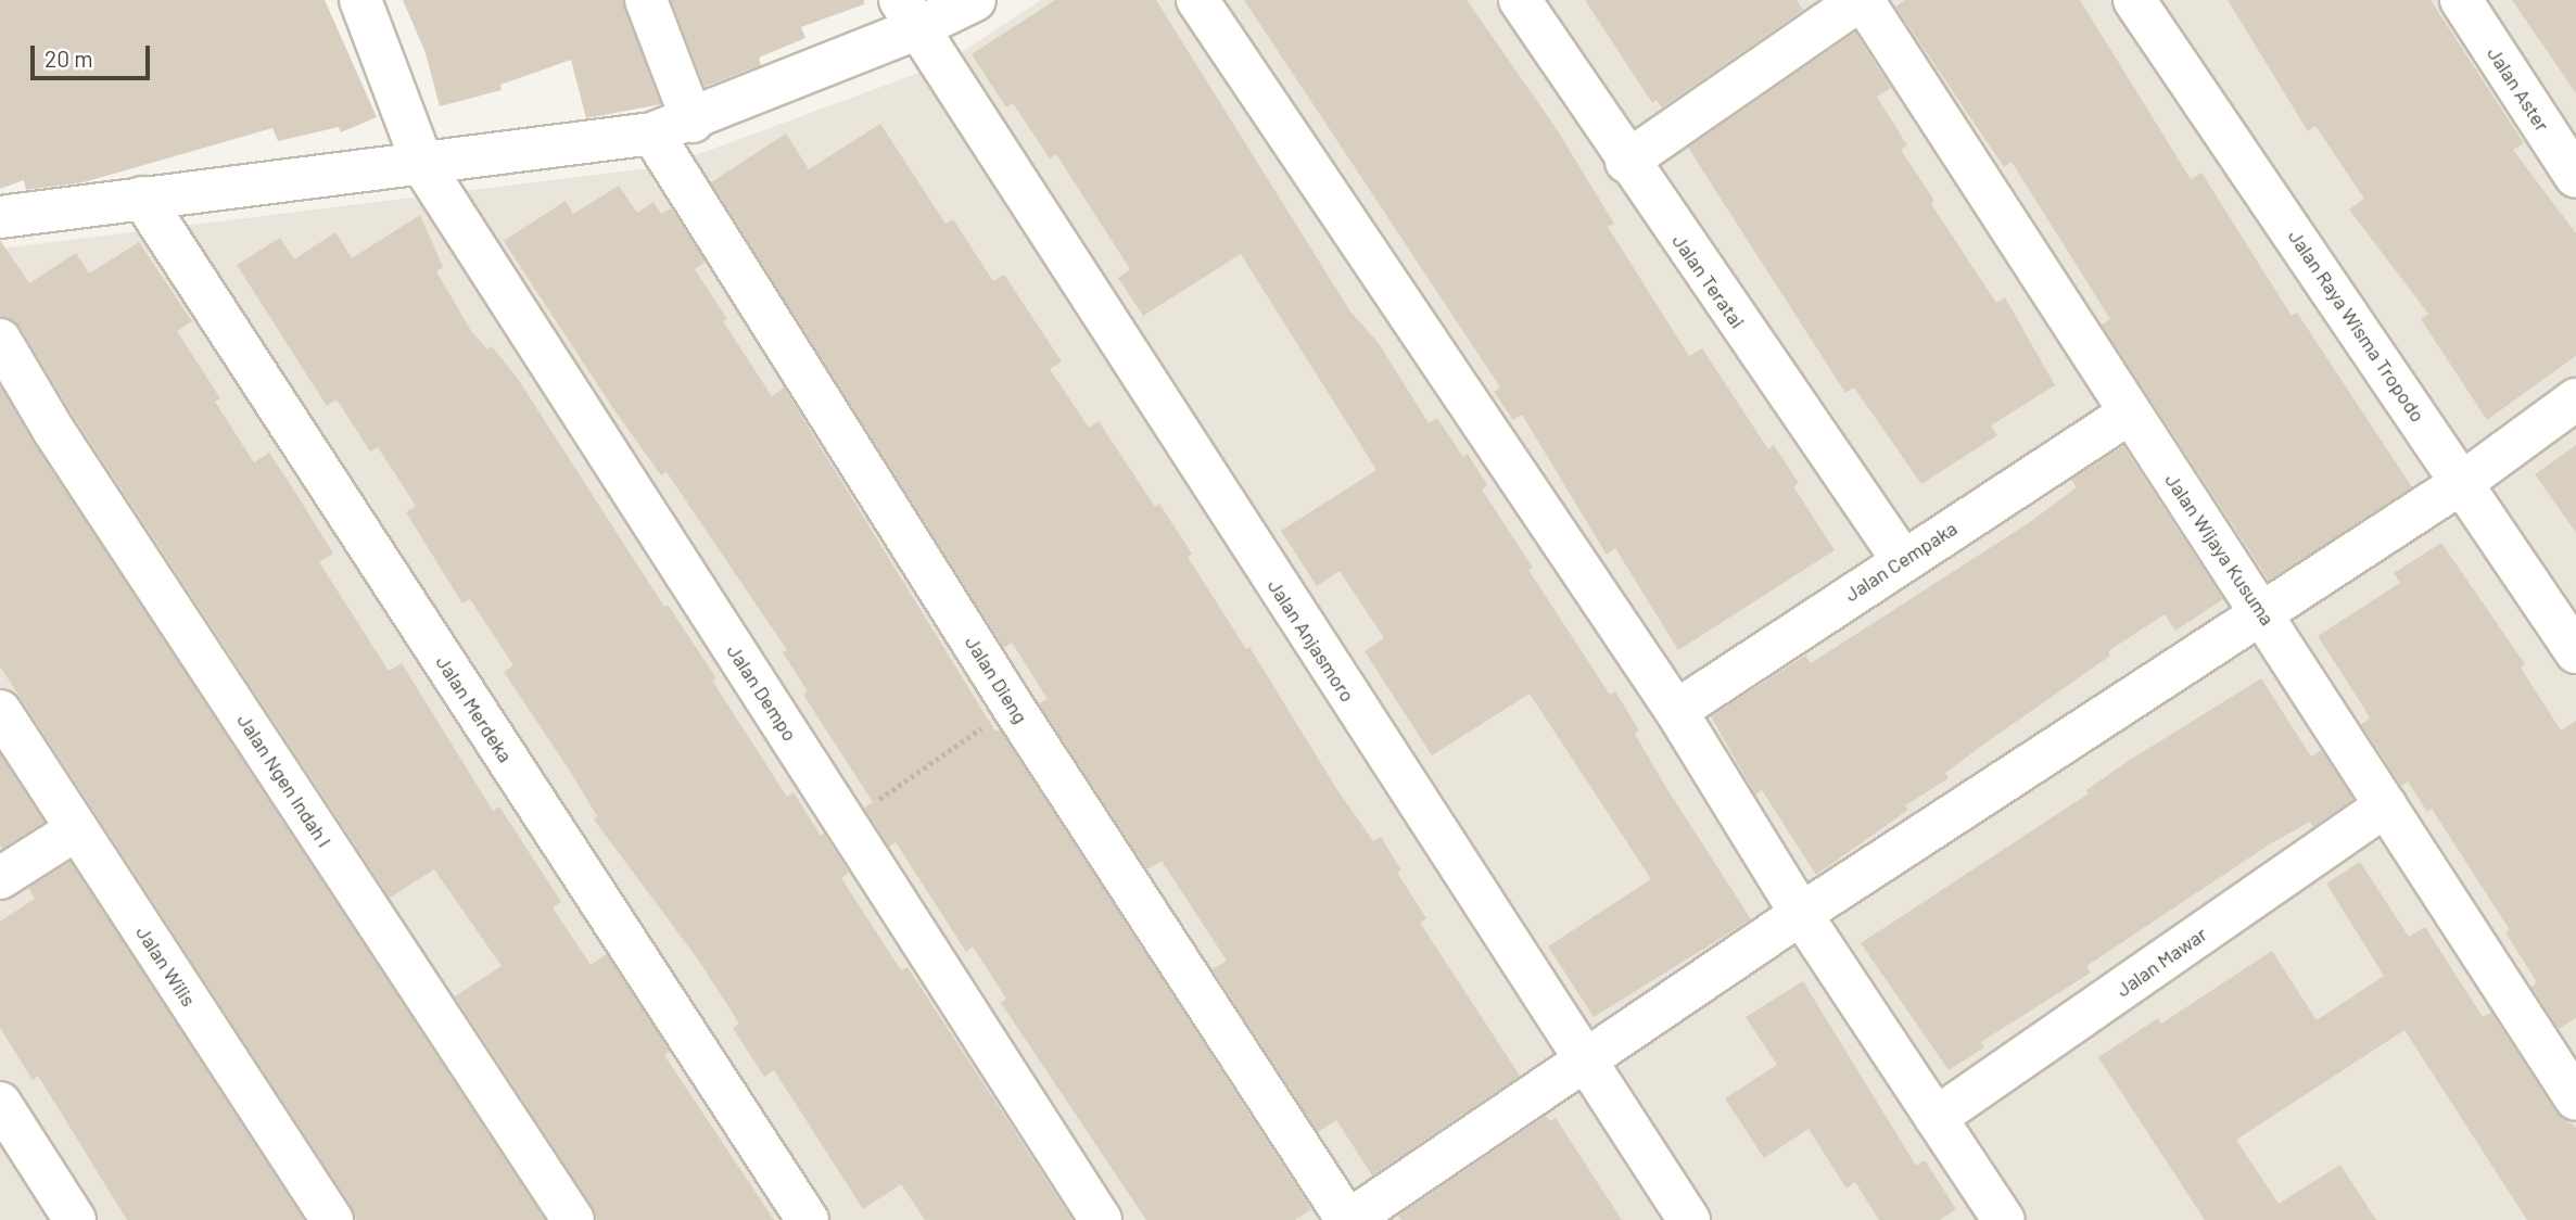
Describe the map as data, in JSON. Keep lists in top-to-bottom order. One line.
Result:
{"streets":{"street":["Jalan Aster","Jalan Teratai","Jalan Raya Wisma Tropodo","Jalan Wijaya Kusuma","Jalan Cempaka","Jalan Anjasmoro","Jalan Dieng","Jalan Dempo","Jalan Merdeka","Jalan Ngen Indah I","Jalan Mawar","Jalan Wilis"]},"crossings":[["Jalan Teratai","Jalan Cempaka"],["Jalan Wijaya Kusuma","Jalan Cempaka"],["Jalan Wijaya Kusuma","Jalan Mawar"]],"scale_bar":"20 m"}
